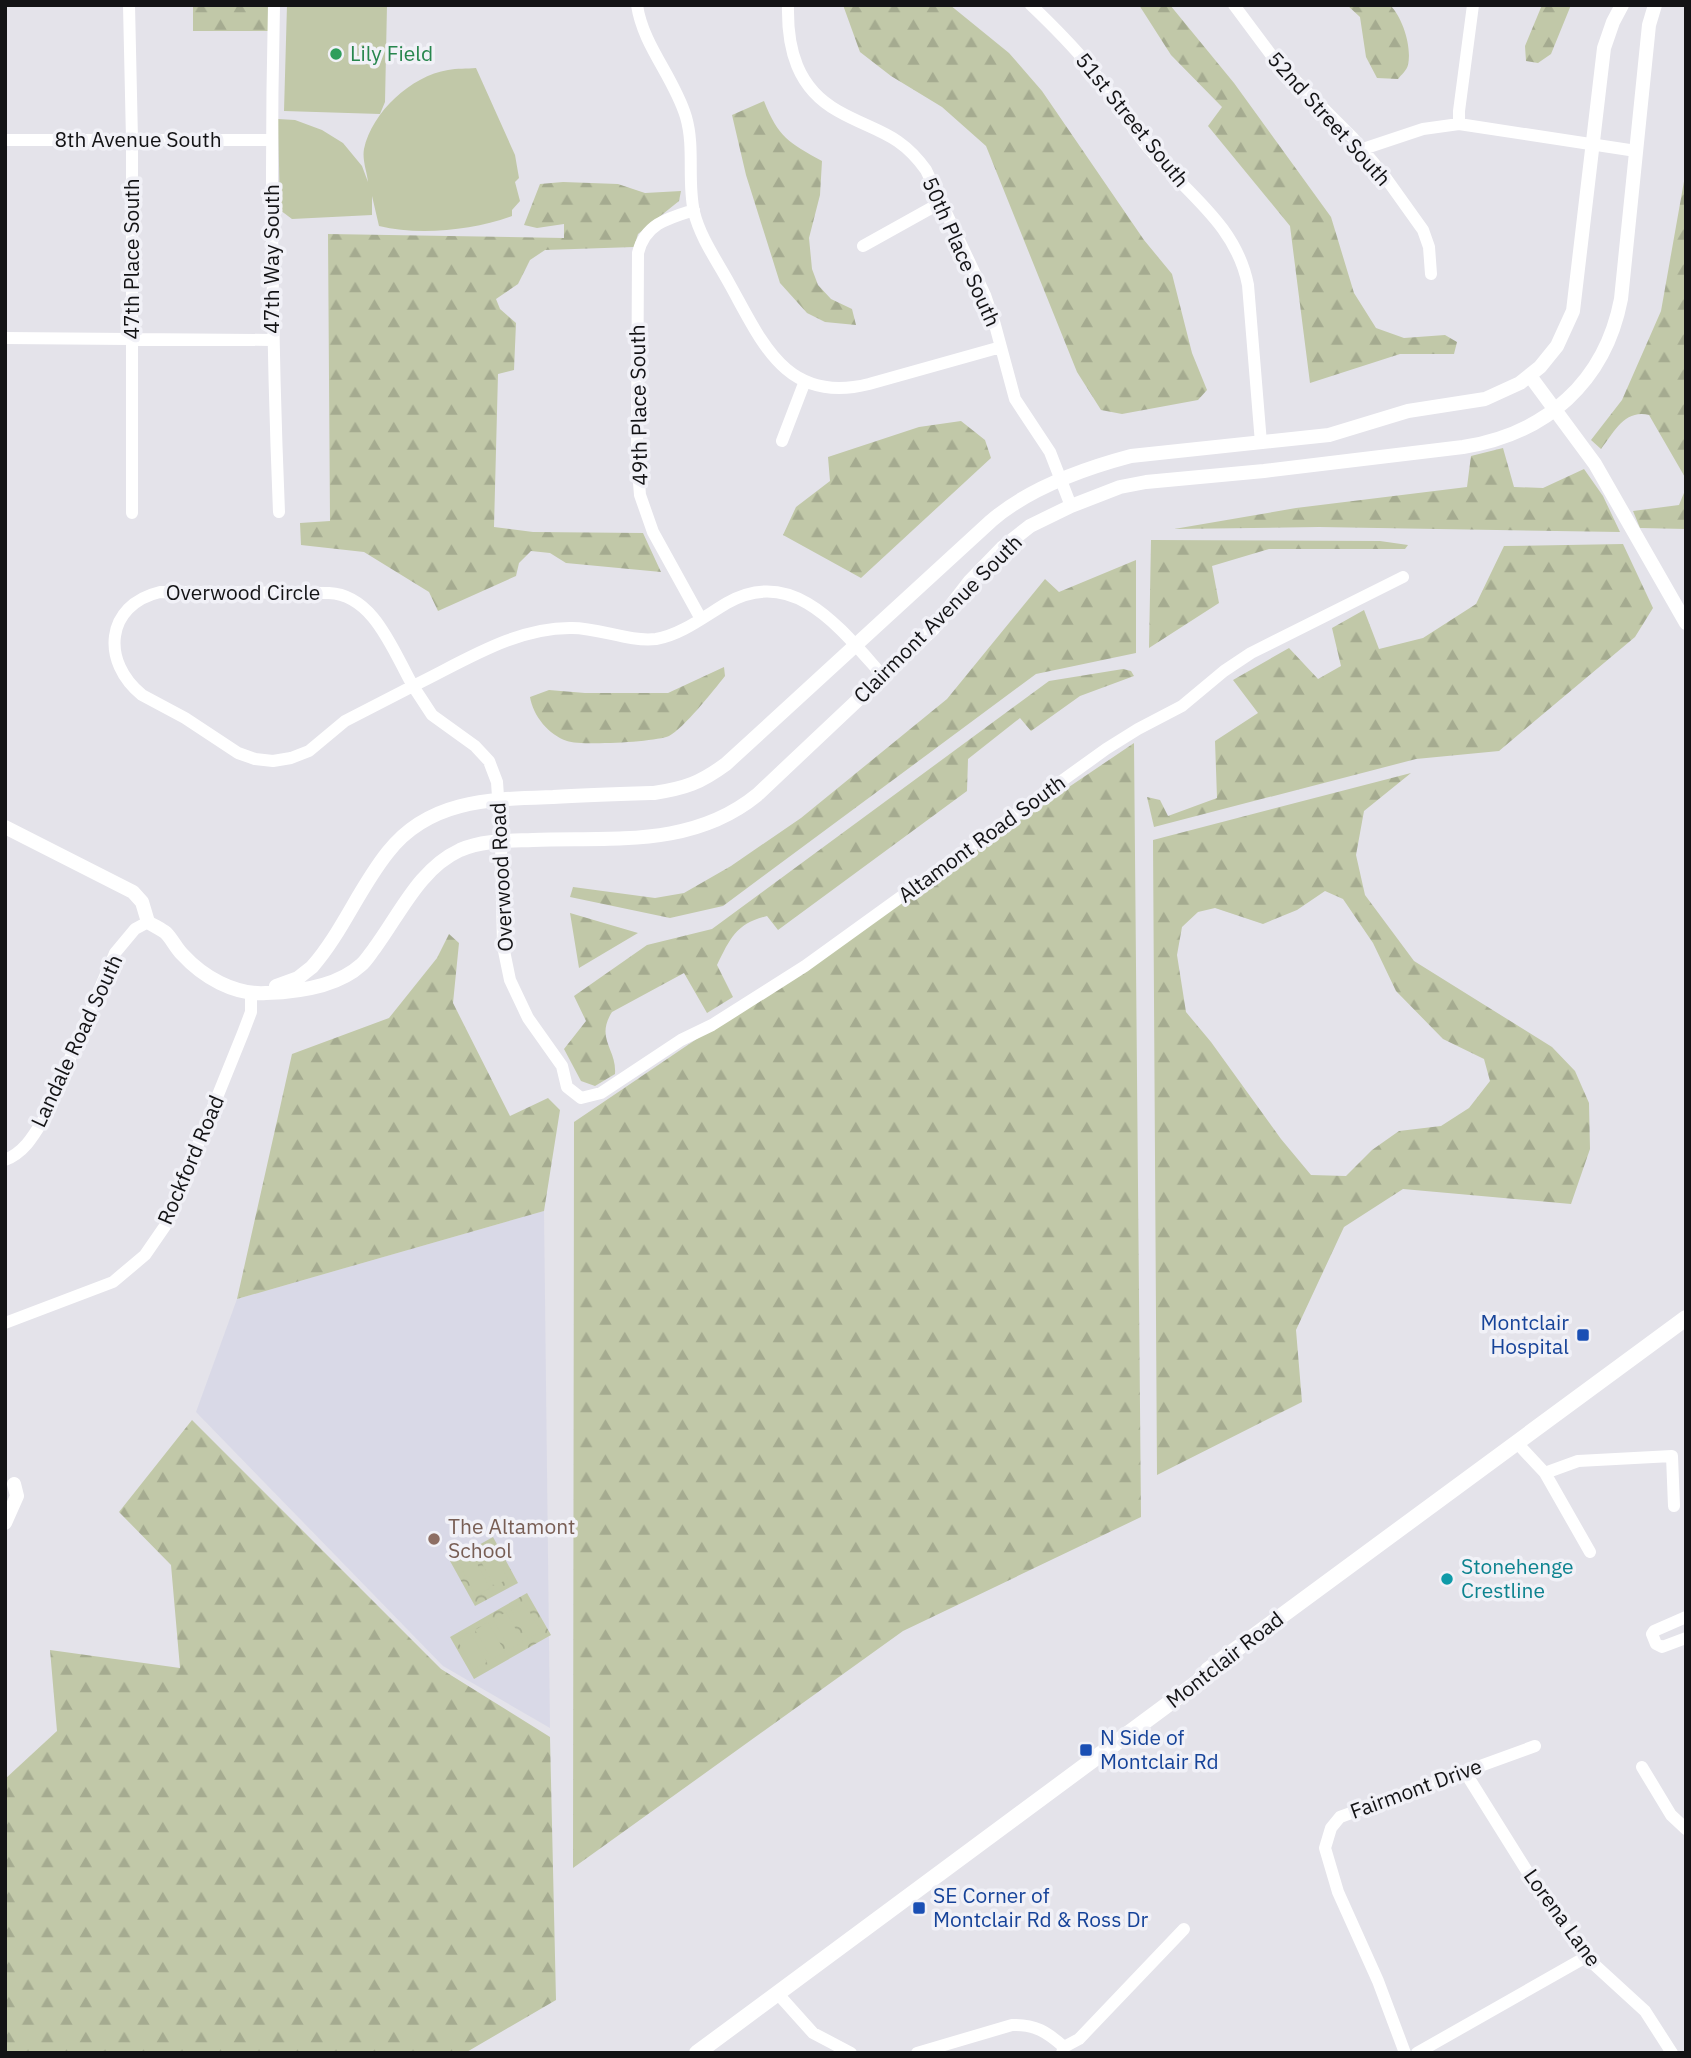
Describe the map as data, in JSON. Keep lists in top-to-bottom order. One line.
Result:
{"streets":{"main road":["Montclair Road"],"street":["52nd Street South","51st Street South","8th Avenue South","50th Place South","47th Place South","47th Way South","49th Place South","Overwood Circle","Clairmont Avenue South","Altamont Road South","Overwood Road","Landale Road South","Rockford Road","Fairmont Drive","Lorena Lane"]},"crossings":[["51st Street South","Clairmont Avenue South"],["8th Avenue South","47th Place South"],["8th Avenue South","47th Way South"],["50th Place South","Clairmont Avenue South"],["Overwood Circle","Overwood Road"],["Clairmont Avenue South","Overwood Road"],["Clairmont Avenue South","Landale Road South"],["Clairmont Avenue South","Rockford Road"],["Altamont Road South","Overwood Road"],["Fairmont Drive","Lorena Lane"]],"places":{"other":["Lily Field","The Altamont School","Stonehenge Crestline"],"transit":["Montclair Hospital","N Side of Montclair Rd","SE Corner of Montclair Rd & Ross Dr"]}}
